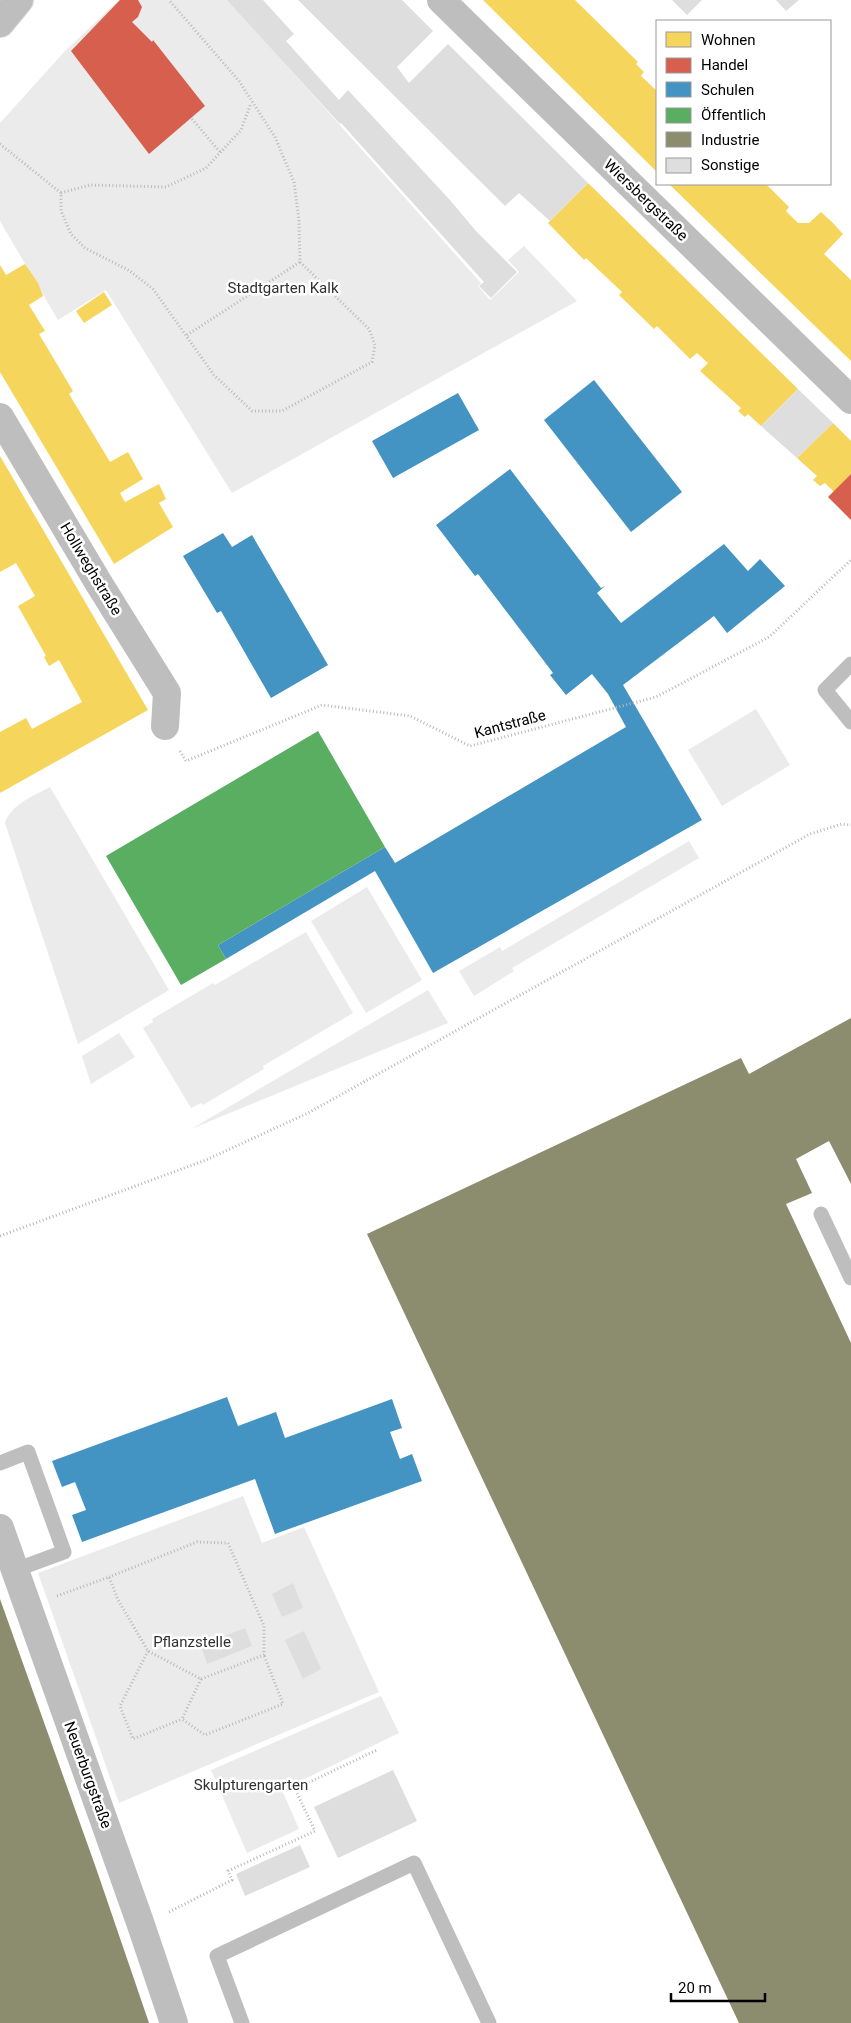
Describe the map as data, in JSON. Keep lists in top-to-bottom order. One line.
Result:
{"streets":{"street":["Wiersbergstraße","Hollweghstraße","Neuerburgstraße"],"path":["Kantstraße"]},"crossings":[["Hollweghstraße","Kantstraße"]],"parks":["Stadtgarten Kalk","Pflanzstelle","Skulpturengarten"],"legend":["Wohnen","Handel","Schulen","Öffentlich","Industrie","Sonstige"],"scale_bar":"20 m"}
